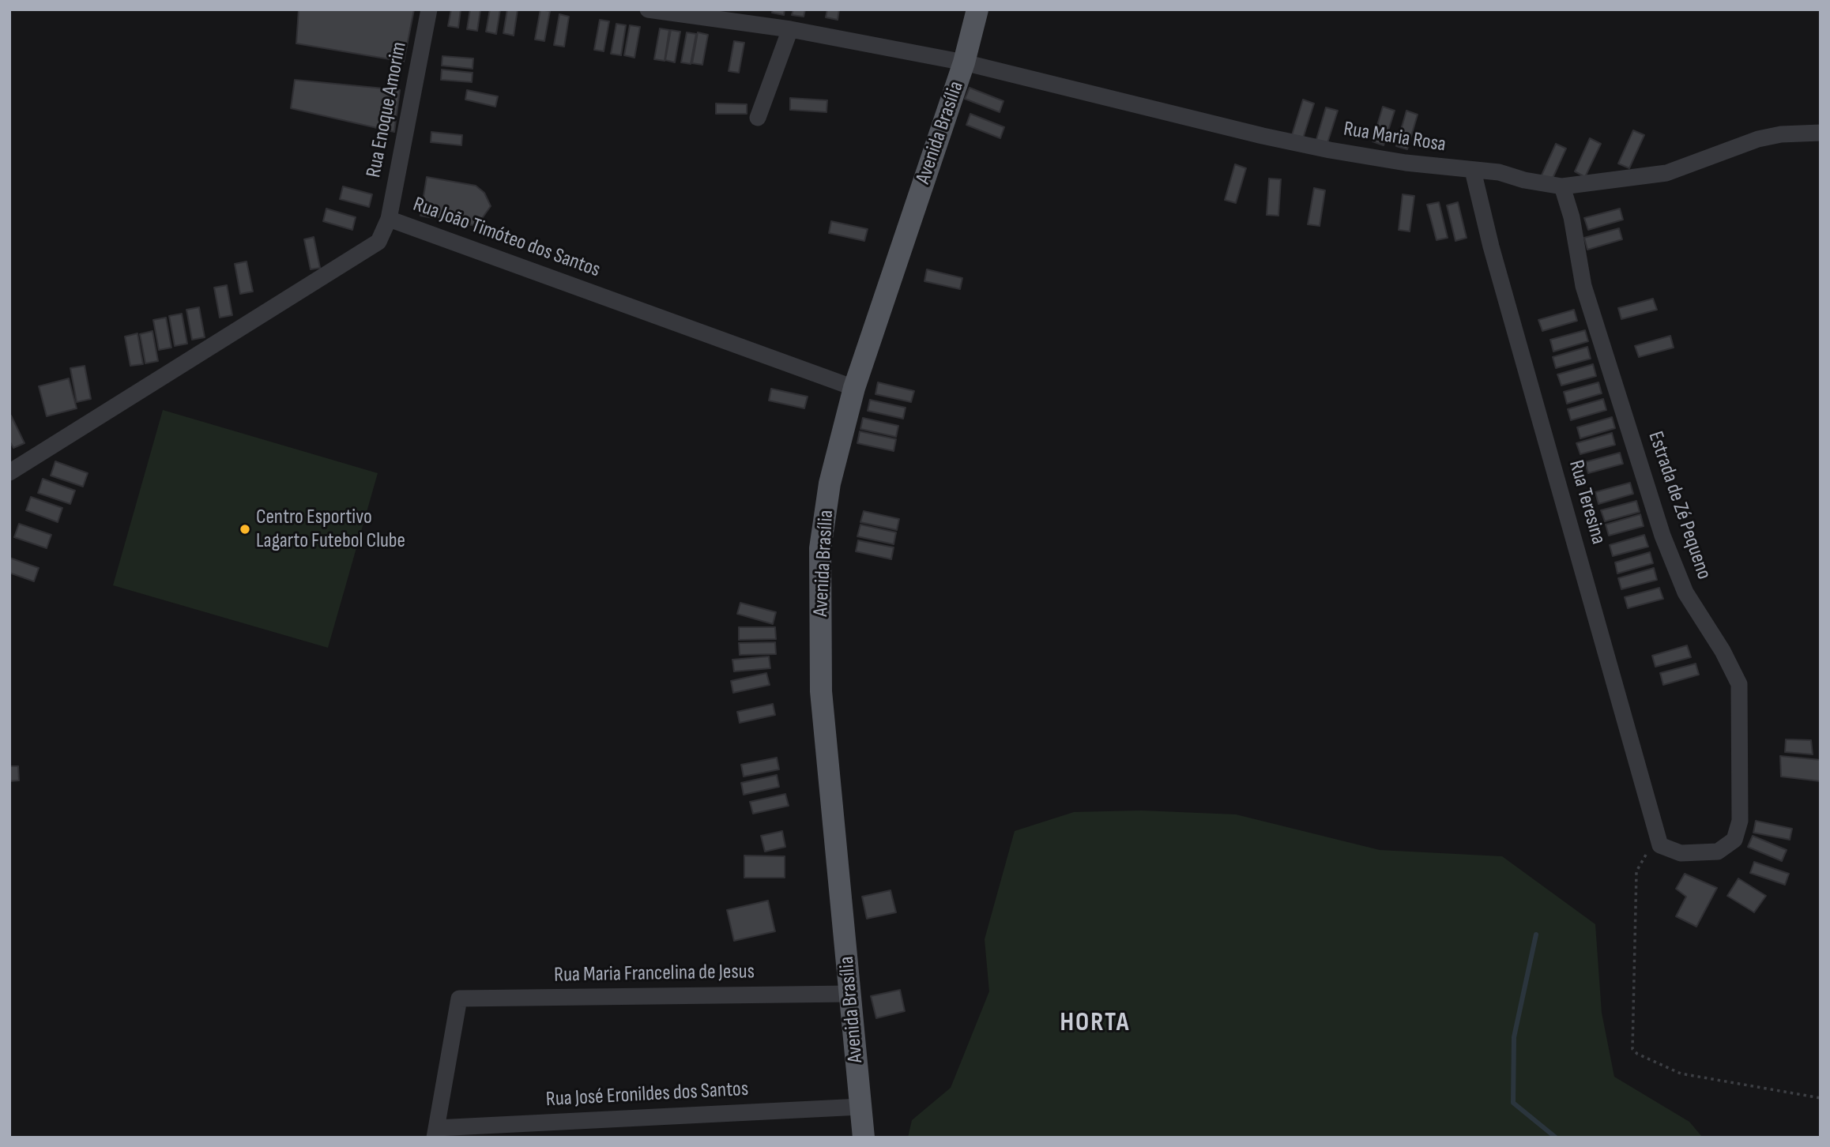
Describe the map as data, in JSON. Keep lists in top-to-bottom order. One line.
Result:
{"streets":{"main road":["Avenida Brasília"],"street":["Rua Enoque Amorim","Rua Maria Rosa","Rua João Timóteo dos Santos","Rua Teresina","Estrada de Zé Pequeno","Rua Maria Francelina de Jesus","Rua José Eronildes dos Santos"]},"crossings":[["Rua Enoque Amorim","Rua João Timóteo dos Santos"],["Avenida Brasília","Rua Maria Rosa"],["Avenida Brasília","Rua João Timóteo dos Santos"],["Avenida Brasília","Rua Maria Francelina de Jesus"],["Avenida Brasília","Rua José Eronildes dos Santos"],["Rua Maria Rosa","Rua Teresina"],["Rua Maria Rosa","Estrada de Zé Pequeno"],["Rua Teresina","Estrada de Zé Pequeno"],["Rua Maria Francelina de Jesus","Rua José Eronildes dos Santos"]],"districts":["HORTA"],"places":["Centro Esportivo Lagarto Futebol Clube"]}
